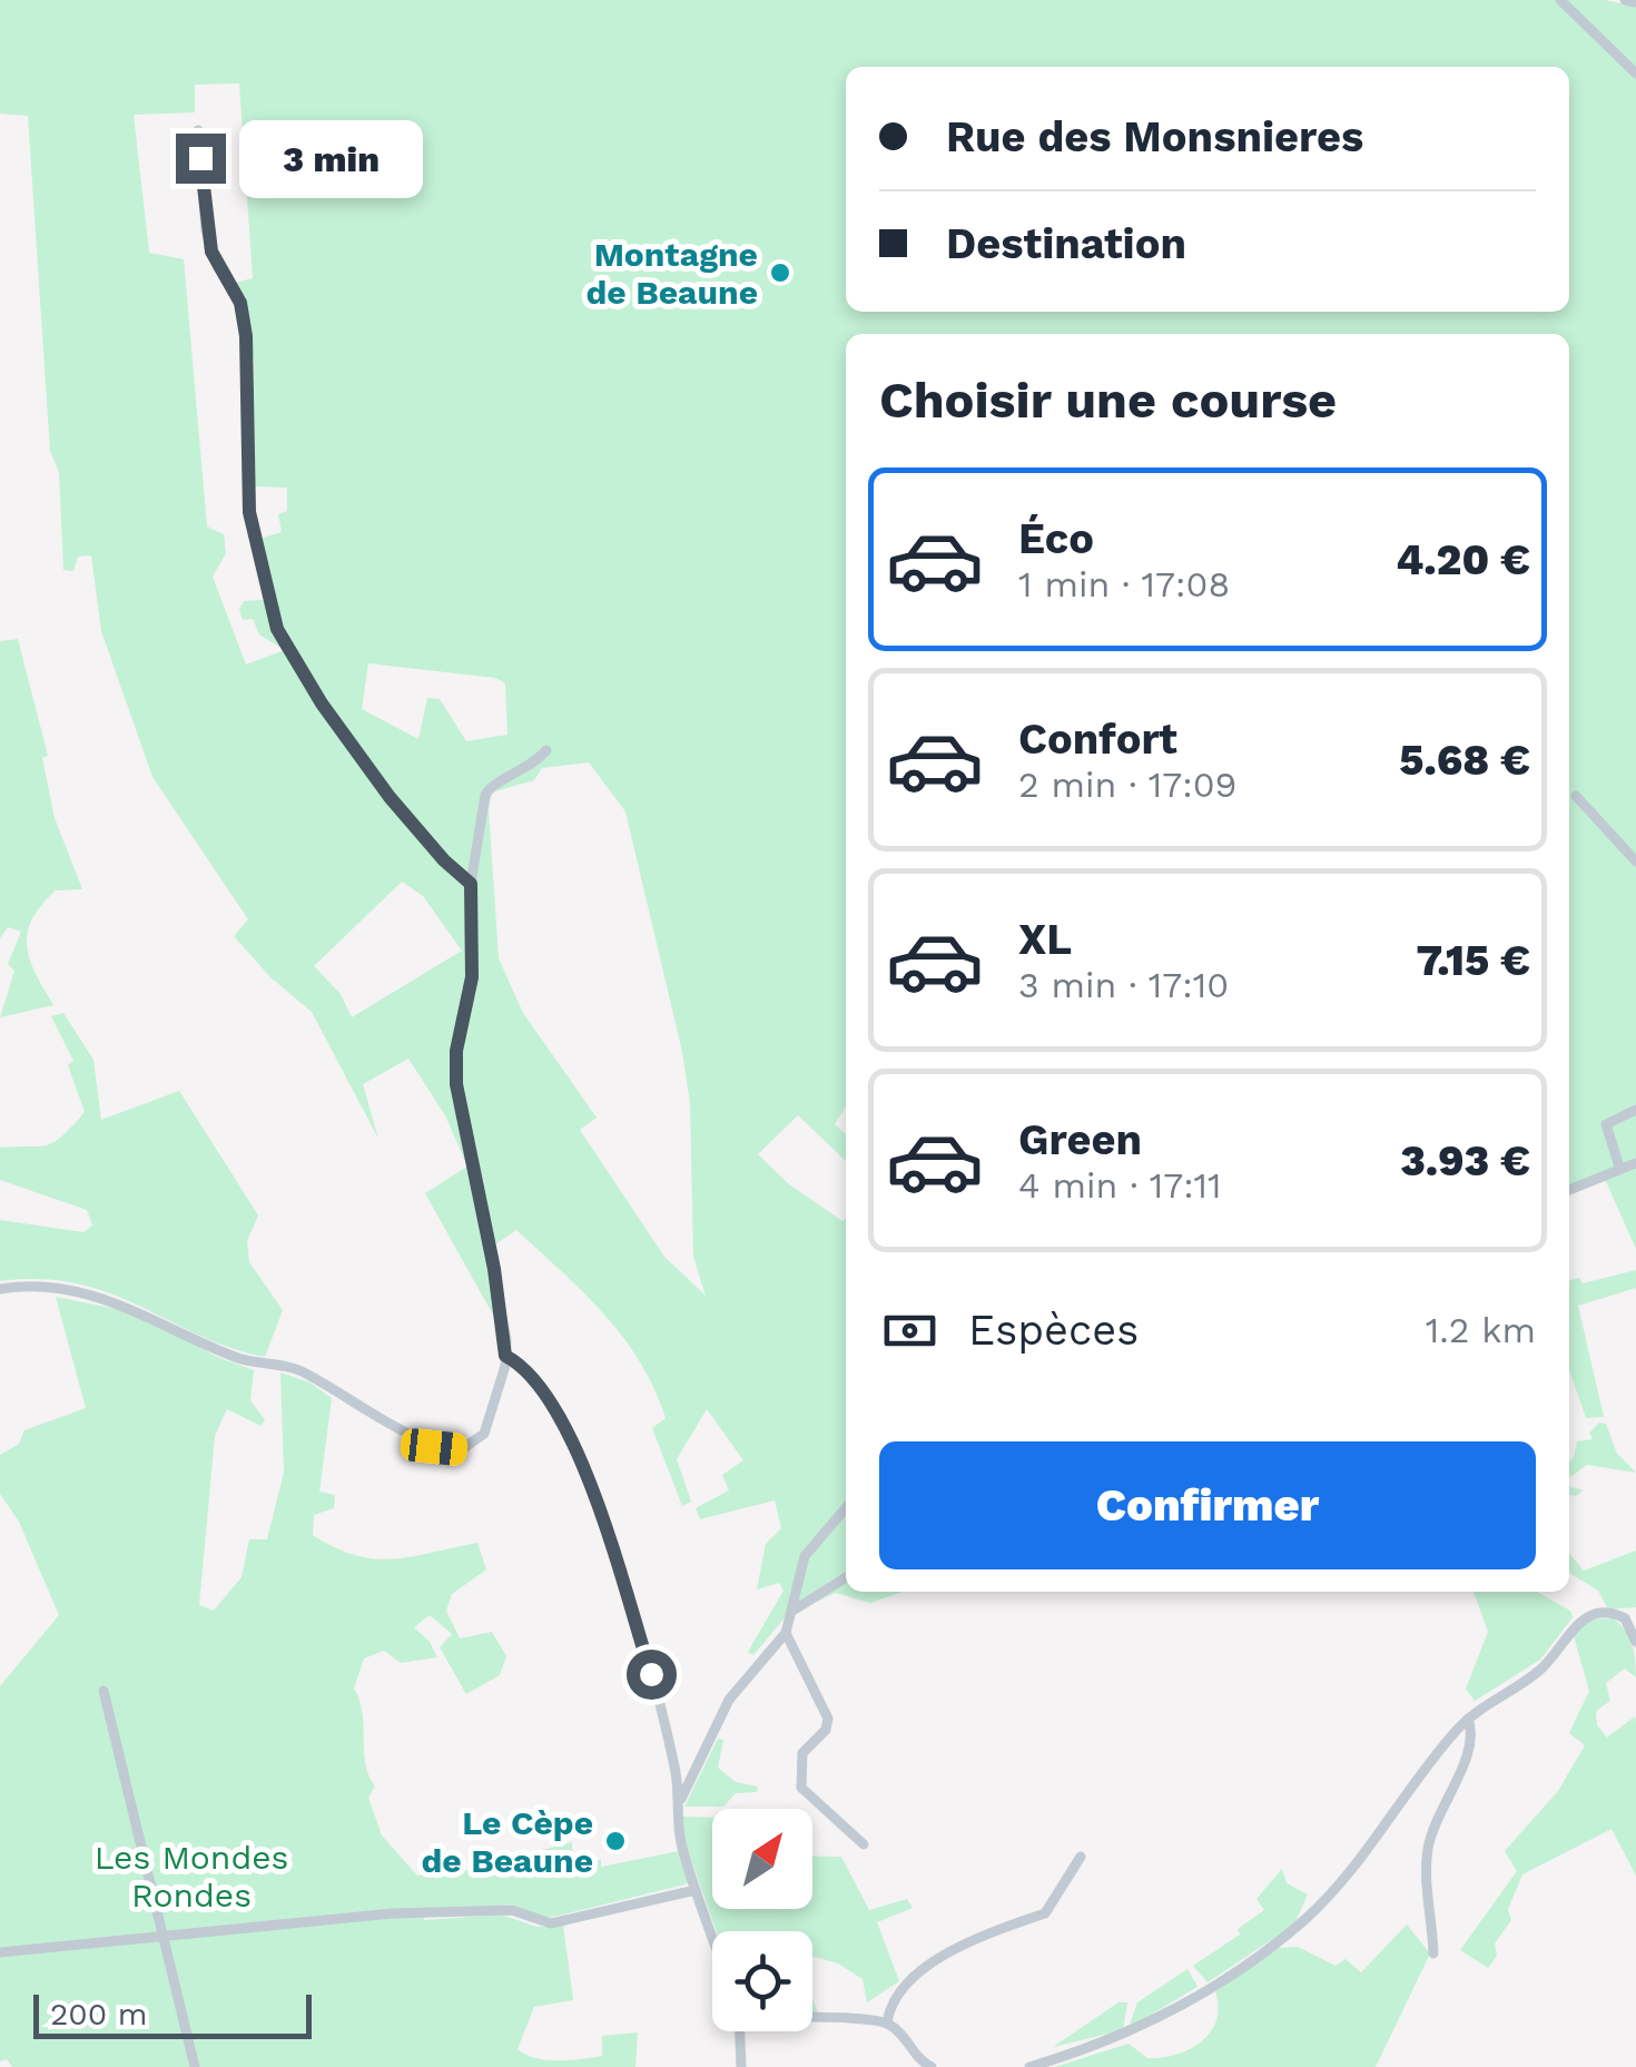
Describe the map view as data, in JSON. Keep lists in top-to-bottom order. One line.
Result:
{"parks":["Les Mondes Rondes"],"places":["Montagne de Beaune","Le Cèpe de Beaune"],"scale_bar":"200 m","north":"top right","page":{"banner":["Rue des Monsnieres","Destination"],"bubble":"3 min","heading":"Choisir une course","list":[{"name":"Éco","note":"1 min · 17:08","value":"4.20 €"},{"name":"Confort","note":"2 min · 17:09","value":"5.68 €"},{"name":"XL","note":"3 min · 17:10","value":"7.15 €"},{"name":"Green","note":"4 min · 17:11","value":"3.93 €"}],"pay":["Espèces","1.2 km"],"buttons":"Confirmer","scale":"200 m"}}
